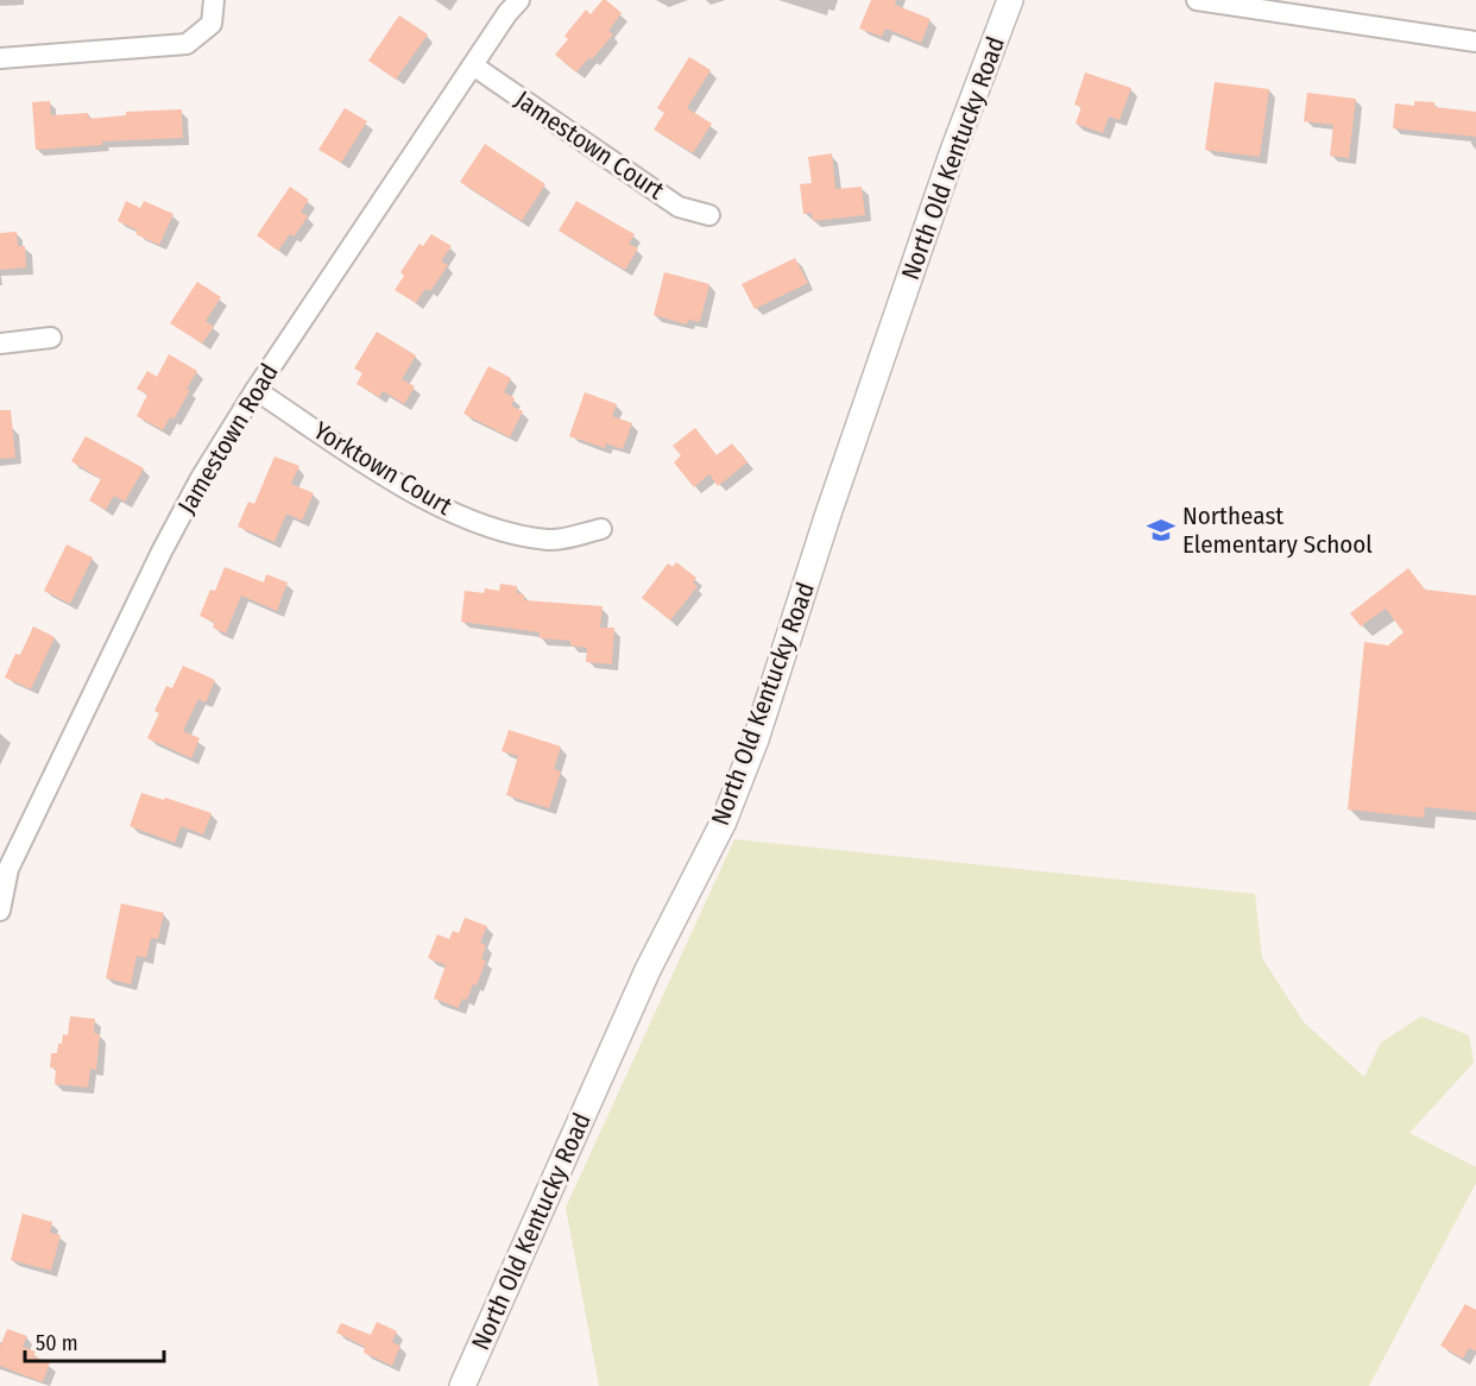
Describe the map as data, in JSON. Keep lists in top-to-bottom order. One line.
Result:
{"streets":{"street":["Jamestown Court","North Old Kentucky Road","Jamestown Road","Yorktown Court"]},"crossings":[["Jamestown Court","Jamestown Road"],["Jamestown Road","Yorktown Court"]],"places":{"school or university":["Northeast Elementary School"]},"scale_bar":"50 m"}
